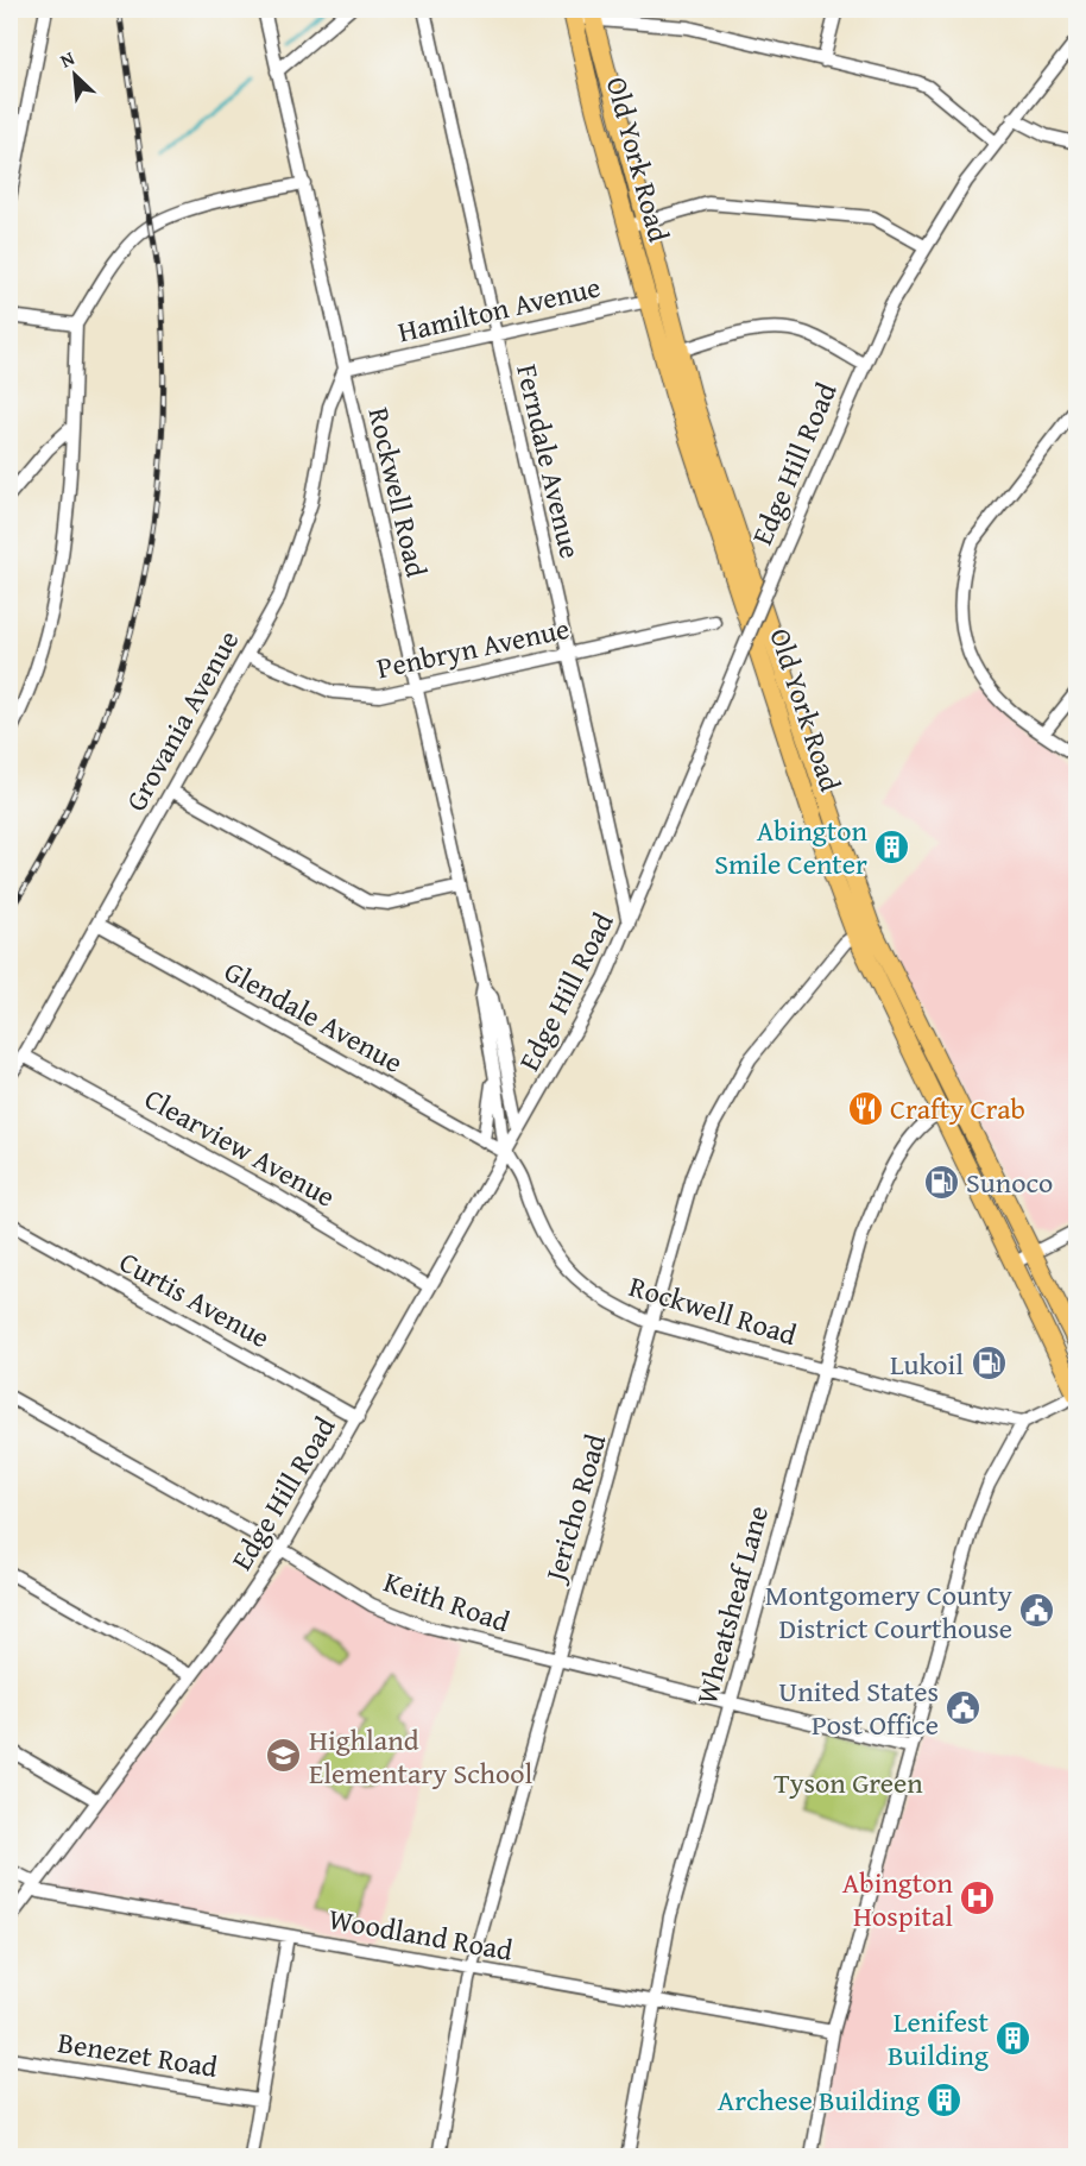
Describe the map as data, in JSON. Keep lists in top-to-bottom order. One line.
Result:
{"streets":{"highway":["Old York Road"],"street":["Hamilton Avenue","Ferndale Avenue","Edge Hill Road","Rockwell Road","Penbryn Avenue","Grovania Avenue","Glendale Avenue","Clearview Avenue","Curtis Avenue","Jericho Road","Keith Road","Wheatsheaf Lane","Woodland Road","Benezet Road"]},"crossings":[["Old York Road","Hamilton Avenue"],["Old York Road","Jericho Road"],["Old York Road","Wheatsheaf Lane"],["Hamilton Avenue","Ferndale Avenue"],["Hamilton Avenue","Rockwell Road"],["Hamilton Avenue","Grovania Avenue"],["Ferndale Avenue","Edge Hill Road"],["Ferndale Avenue","Penbryn Avenue"],["Edge Hill Road","Rockwell Road"],["Edge Hill Road","Glendale Avenue"],["Edge Hill Road","Clearview Avenue"],["Edge Hill Road","Curtis Avenue"],["Edge Hill Road","Keith Road"],["Edge Hill Road","Woodland Road"],["Rockwell Road","Penbryn Avenue"],["Rockwell Road","Grovania Avenue"],["Rockwell Road","Glendale Avenue"],["Rockwell Road","Jericho Road"],["Rockwell Road","Wheatsheaf Lane"],["Penbryn Avenue","Grovania Avenue"],["Grovania Avenue","Glendale Avenue"],["Grovania Avenue","Clearview Avenue"],["Jericho Road","Keith Road"],["Jericho Road","Woodland Road"],["Keith Road","Wheatsheaf Lane"],["Wheatsheaf Lane","Woodland Road"]],"parks":["Tyson Green"],"places":{"building":["Abington Smile Center","Lenifest Building","Archese Building"],"restaurant":["Crafty Crab"],"fuel station":["Sunoco","Lukoil"],"public building":["Montgomery County District Courthouse","United States Post Office"],"school or university":["Highland Elementary School"],"hospital":["Abington Hospital"]},"north":"top left"}
